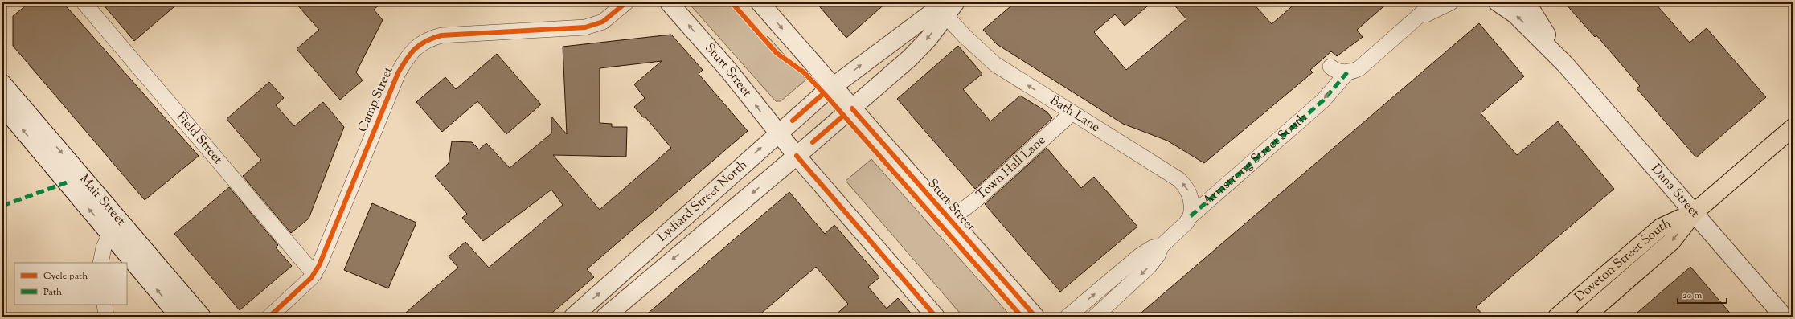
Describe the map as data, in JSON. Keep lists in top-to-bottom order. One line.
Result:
{"streets":{"highway":["Doveton Street South"],"street":["Sturt Street","Camp Street","Bath Lane","Field Street","Armstrong Street South","Town Hall Lane","Dana Street","Mair Street","Lydiard Street North"]},"crossings":[["Sturt Street","Town Hall Lane"],["Sturt Street","Lydiard Street North"],["Camp Street","Field Street"],["Bath Lane","Armstrong Street South"],["Bath Lane","Town Hall Lane"],["Bath Lane","Lydiard Street North"],["Dana Street","Doveton Street South"]],"one_way":["Bath Lane"],"legend":["Cycle path","Path"],"scale_bar":"20 m"}
